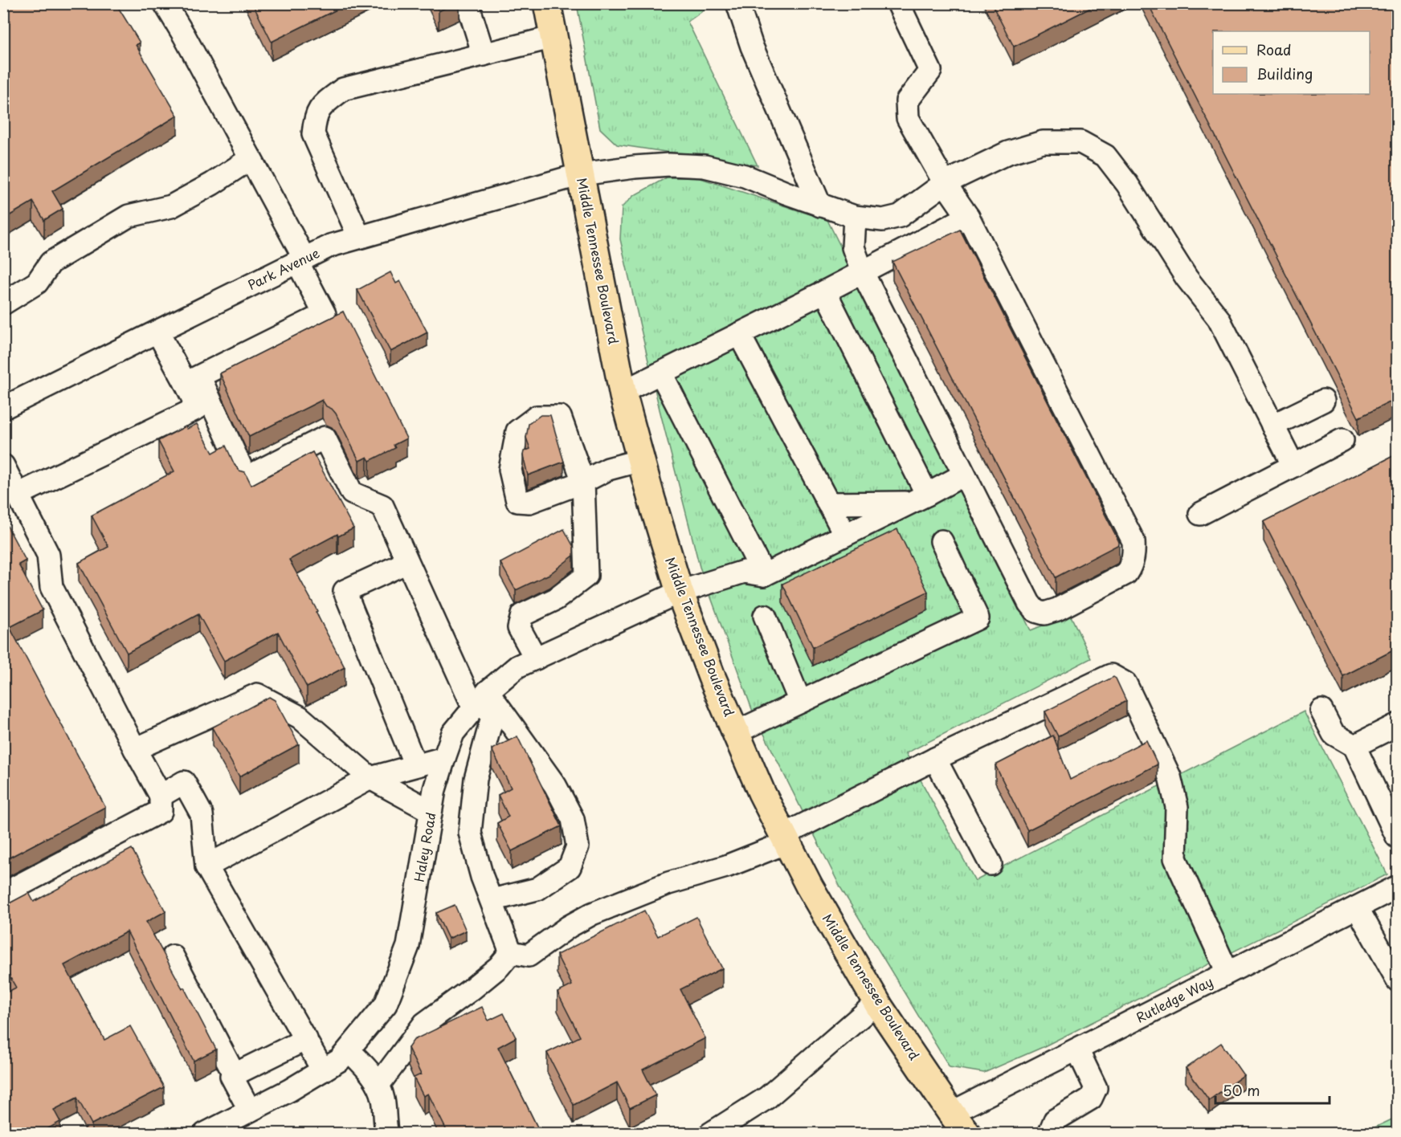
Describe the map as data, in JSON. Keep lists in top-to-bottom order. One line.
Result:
{"streets":{"main road":["Middle Tennessee Boulevard"],"street":["Park Avenue","Haley Road","Rutledge Way"]},"crossings":[["Middle Tennessee Boulevard","Park Avenue"],["Middle Tennessee Boulevard","Haley Road"],["Middle Tennessee Boulevard","Rutledge Way"]],"legend":["Road","Building"],"scale_bar":"50 m"}
